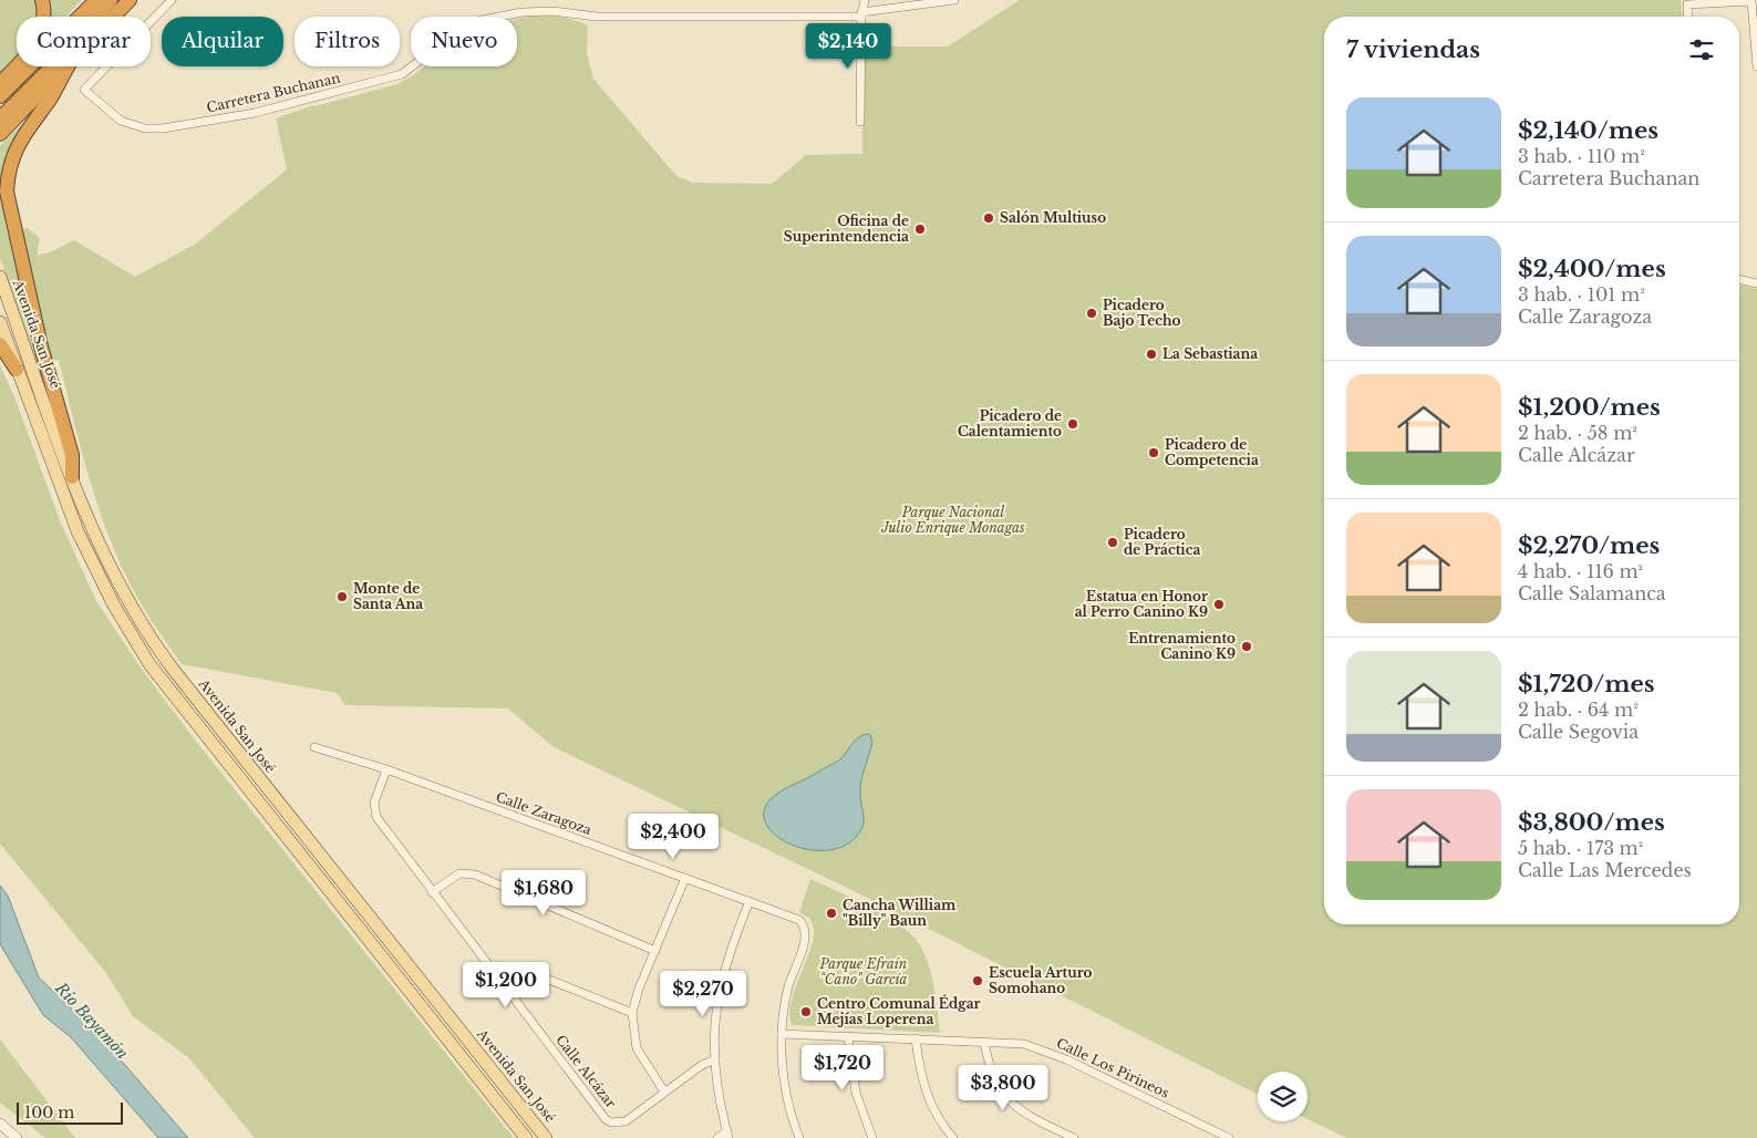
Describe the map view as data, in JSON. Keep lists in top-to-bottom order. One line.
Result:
{"streets":{"main road":["Avenida San José"],"street":["Carretera Buchanan","Calle Zaragoza","Calle Los Pirineos","Calle Alcázar"]},"crossings":[["Calle Zaragoza","Calle Los Pirineos"],["Calle Zaragoza","Calle Alcázar"]],"water":["Río Bayamón"],"parks":["Parque Nacional Julio Enrique Monagas","Parque Efraín \"Cano\" García"],"places":["Salón Multiuso","Oficina de Superintendencia","Picadero Bajo Techo","La Sebastiana","Picadero de Calentamiento","Picadero de Competencia","Picadero de Práctica","Monte de Santa Ana","Estatua en Honor al Perro Canino K9","Entrenamiento Canino K9","Cancha William \"Billy\" Baun","Escuela Arturo Somohano","Centro Comunal Édgar Mejías Loperena"],"scale_bar":"100 m","page":{"chip":["Comprar","Alquilar","Filtros","Nuevo"],"heading":"7 viviendas","price":["$2,140","$2,400","$1,680","$1,200","$2,270","$1,720","$3,800"],"list":[{"name":"$2,140/mes","note":"3 hab. · 110 m² · Carretera Buchanan"},{"name":"$2,400/mes","note":"3 hab. · 101 m² · Calle Zaragoza"},{"name":"$1,200/mes","note":"2 hab. · 58 m² · Calle Alcázar"},{"name":"$2,270/mes","note":"4 hab. · 116 m² · Calle Salamanca"},{"name":"$1,720/mes","note":"2 hab. · 64 m² · Calle Segovia"},{"name":"$3,800/mes","note":"5 hab. · 173 m² · Calle Las Mercedes"}],"scale":"100 m"}}
